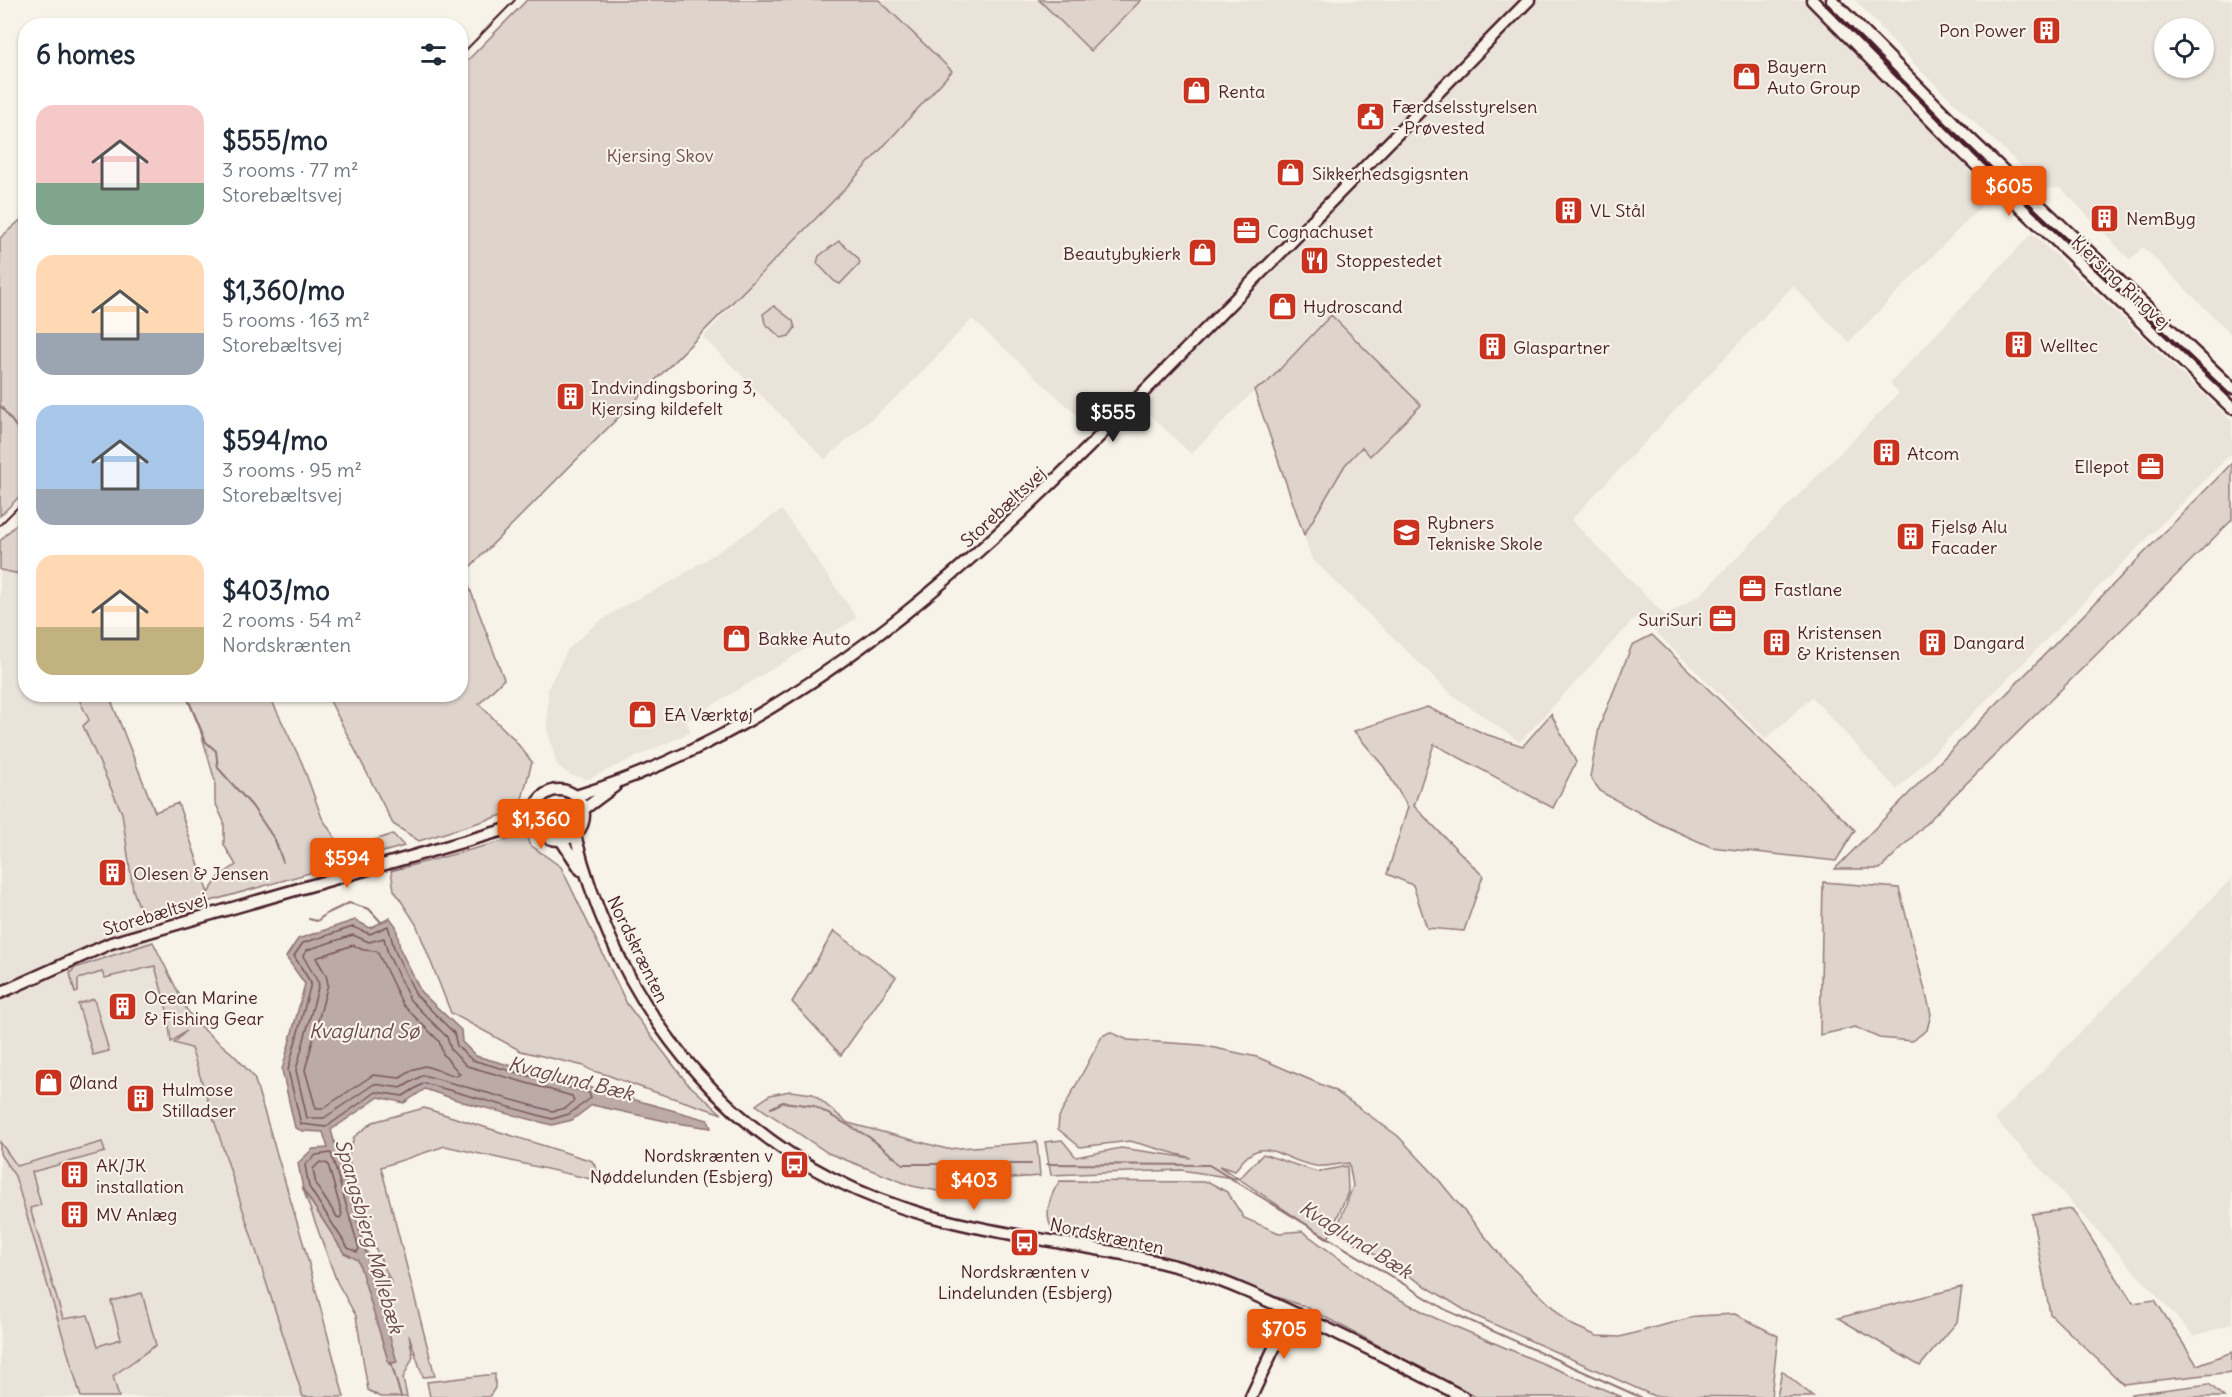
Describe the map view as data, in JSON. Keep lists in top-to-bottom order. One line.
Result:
{"streets":{"street":["Kjersing Ringvej","Storebæltsvej","Nordskrænten"]},"crossings":[["Storebæltsvej","Nordskrænten"]],"water":["Kvaglund Sø","Kvaglund Bæk","Spangsbjerg Møllebæk"],"parks":["Kjersing Skov"],"places":{"building":["Pon Power","VL Stål","NemByg","Welltec","Glaspartner","Indvindingsboring 3, Kjersing kildefelt","Atcom","Fjelsø Alu Facader","Kristensen & Kristensen","Dangard","Olesen & Jensen","Ocean Marine & Fishing Gear","Hulmose Stilladser","AK/JK installation","MV Anlæg"],"shop":["Bayern Auto Group","Renta","Sikkerhedsgigsnten","Beautybykierk","Hydroscand","Bakke Auto","EA Værktøj","Øland"],"public building":["Færdselsstyrelsen - Prøvested"],"office":["Cognachuset","Ellepot","Fastlane","SuriSuri"],"restaurant":["Stoppestedet"],"school or university":["Rybners Tekniske Skole"],"bus stop":["Nordskrænten v Nøddelunden (Esbjerg)","Nordskrænten v Lindelunden (Esbjerg)"]},"page":{"heading":"6 homes","list":[{"name":"$555/mo","note":"3 rooms · 77 m² · Storebæltsvej"},{"name":"$1,360/mo","note":"5 rooms · 163 m² · Storebæltsvej"},{"name":"$594/mo","note":"3 rooms · 95 m² · Storebæltsvej"},{"name":"$403/mo","note":"2 rooms · 54 m² · Nordskrænten"}],"price":["$605","$555","$1,360","$594","$403","$705"]}}
